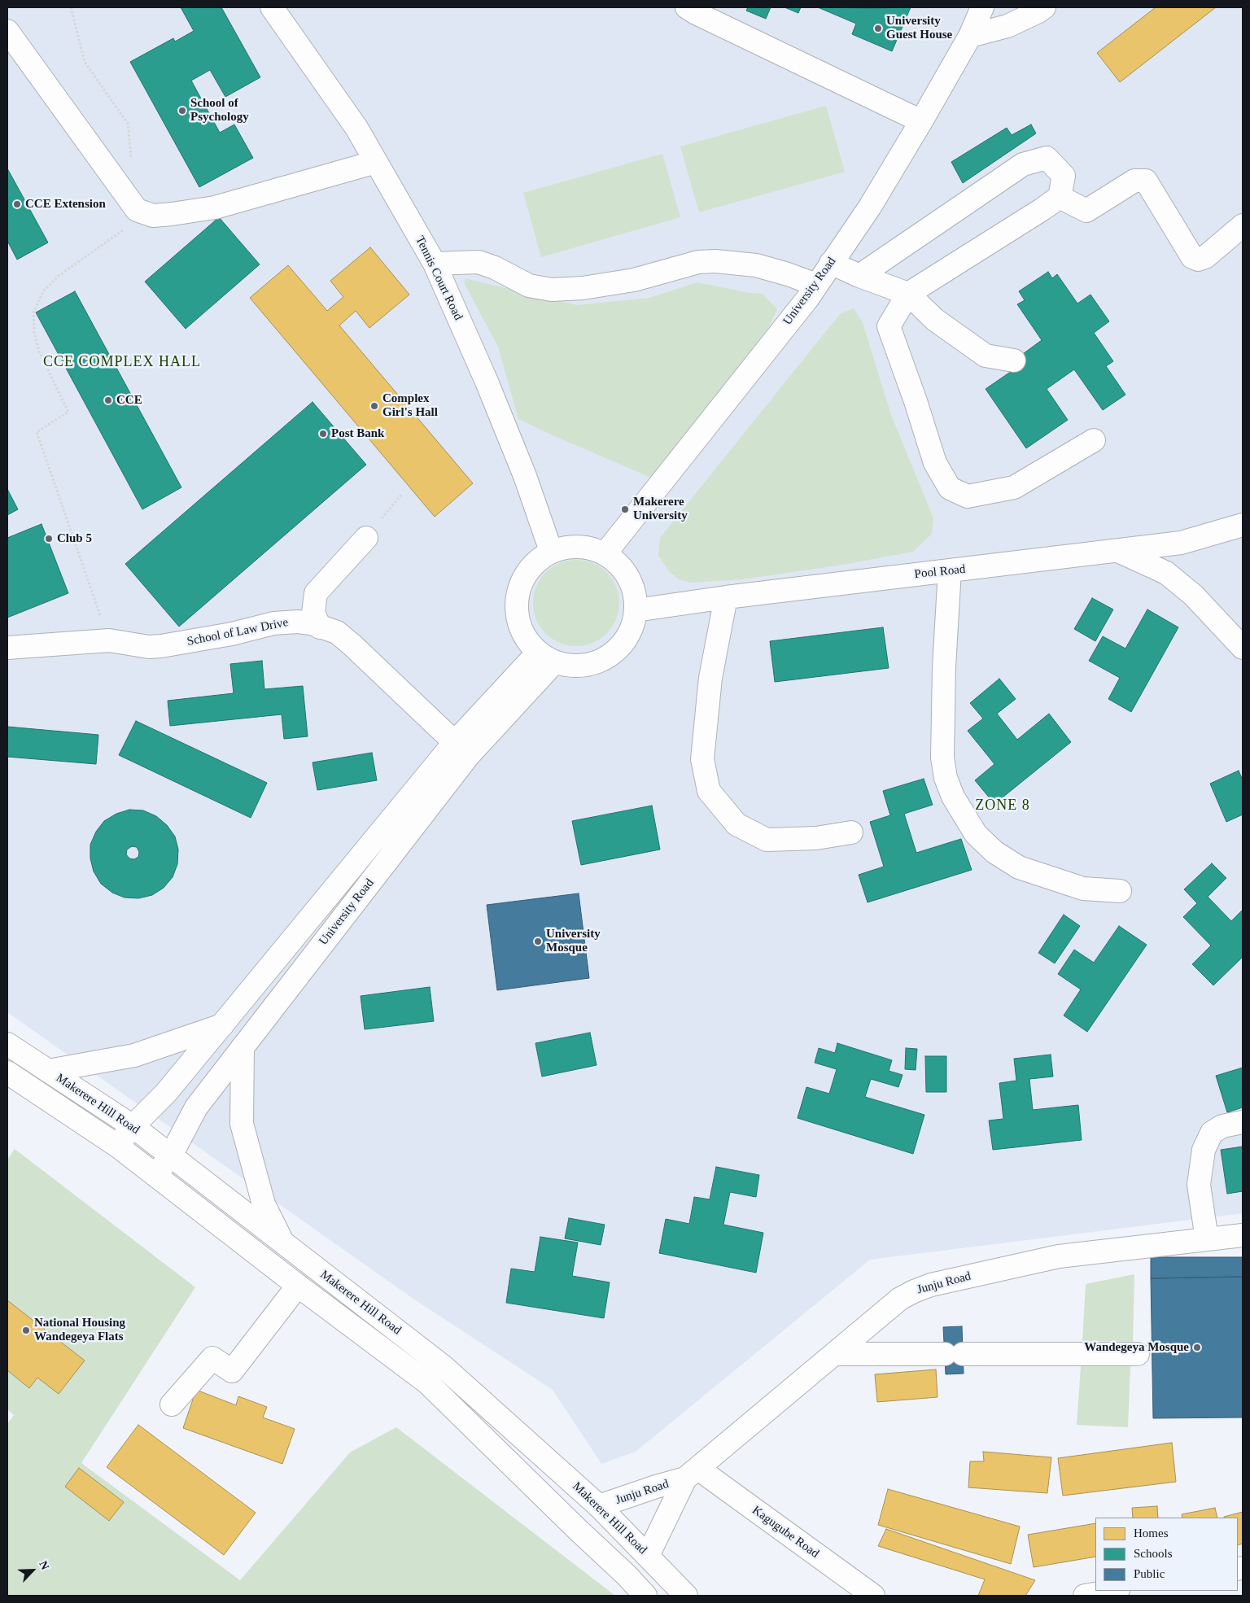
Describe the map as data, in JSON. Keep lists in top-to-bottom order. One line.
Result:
{"streets":{"main road":["Tennis Court Road","University Road","Pool Road","School of Law Drive","Makerere Hill Road","Junju Road","Kagugube Road"]},"crossings":[["Tennis Court Road","University Road"],["Tennis Court Road","Pool Road"],["University Road","Pool Road"],["University Road","School of Law Drive"],["University Road","Makerere Hill Road"],["Makerere Hill Road","Junju Road"],["Junju Road","Kagugube Road"]],"districts":["CCE COMPLEX HALL","ZONE 8"],"places":["University Guest House","School of Psychology","CCE Extension","CCE","Complex Girl's Hall","Post Bank","Makerere University","Club 5","University Mosque","National Housing Wandegeya Flats","Wandegeya Mosque"],"legend":["Homes","Schools","Public"],"north":"top right"}
